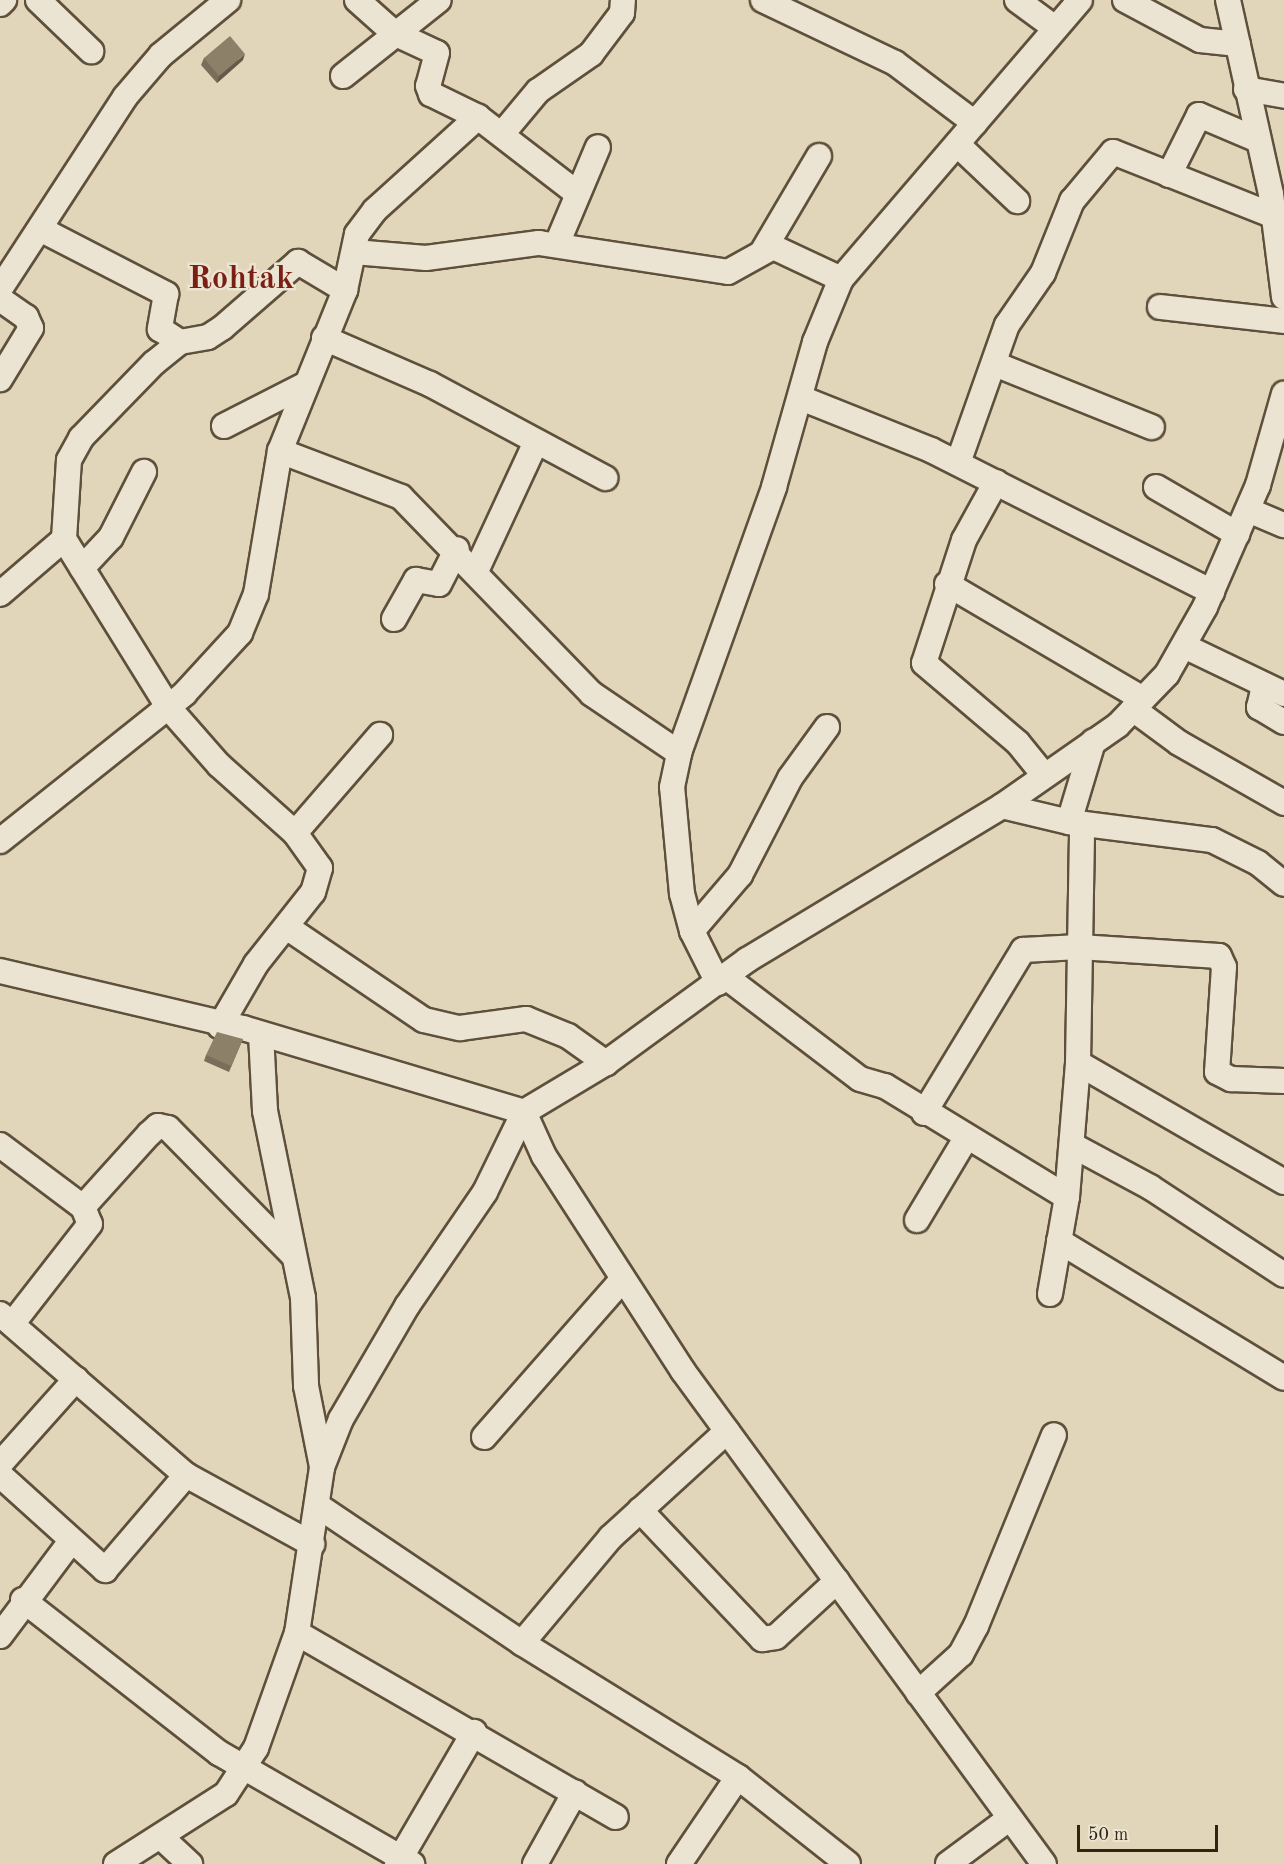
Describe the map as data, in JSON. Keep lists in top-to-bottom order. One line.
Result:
{"districts":["Rohtak"],"scale_bar":"50 m"}
